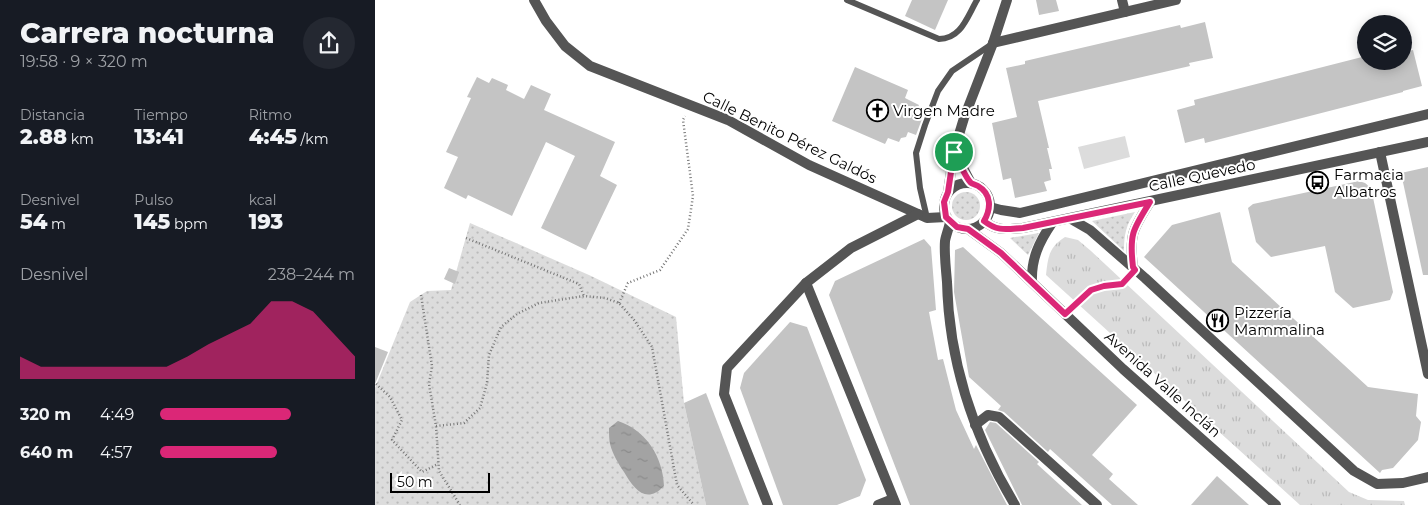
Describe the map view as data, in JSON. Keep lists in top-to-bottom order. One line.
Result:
{"streets":{"street":["Calle Benito Pérez Galdós","Calle Quevedo","Avenida Valle Inclán"]},"crossings":[["Calle Benito Pérez Galdós","Calle Quevedo"],["Calle Benito Pérez Galdós","Avenida Valle Inclán"],["Calle Quevedo","Avenida Valle Inclán"]],"places":{"church":["Virgen Madre"],"bus stop":["Farmacia Albatros"],"restaurant":["Pizzería Mammalina"]},"scale_bar":"50 m","page":{"heading":["Carrera nocturna","19:58 · 9 × 320 m"],"stats":[["Distancia","2.88 km"],["Tiempo","13:41"],["Ritmo","4:45 /km"],["Desnivel","54 m"],["Pulso","145 bpm"],["kcal","193"]],"chart":["Desnivel","238–244 m"],"list":[{"name":"320 m","note":"4:49"},{"name":"640 m","note":"4:57"}],"scale":"50 m"}}
